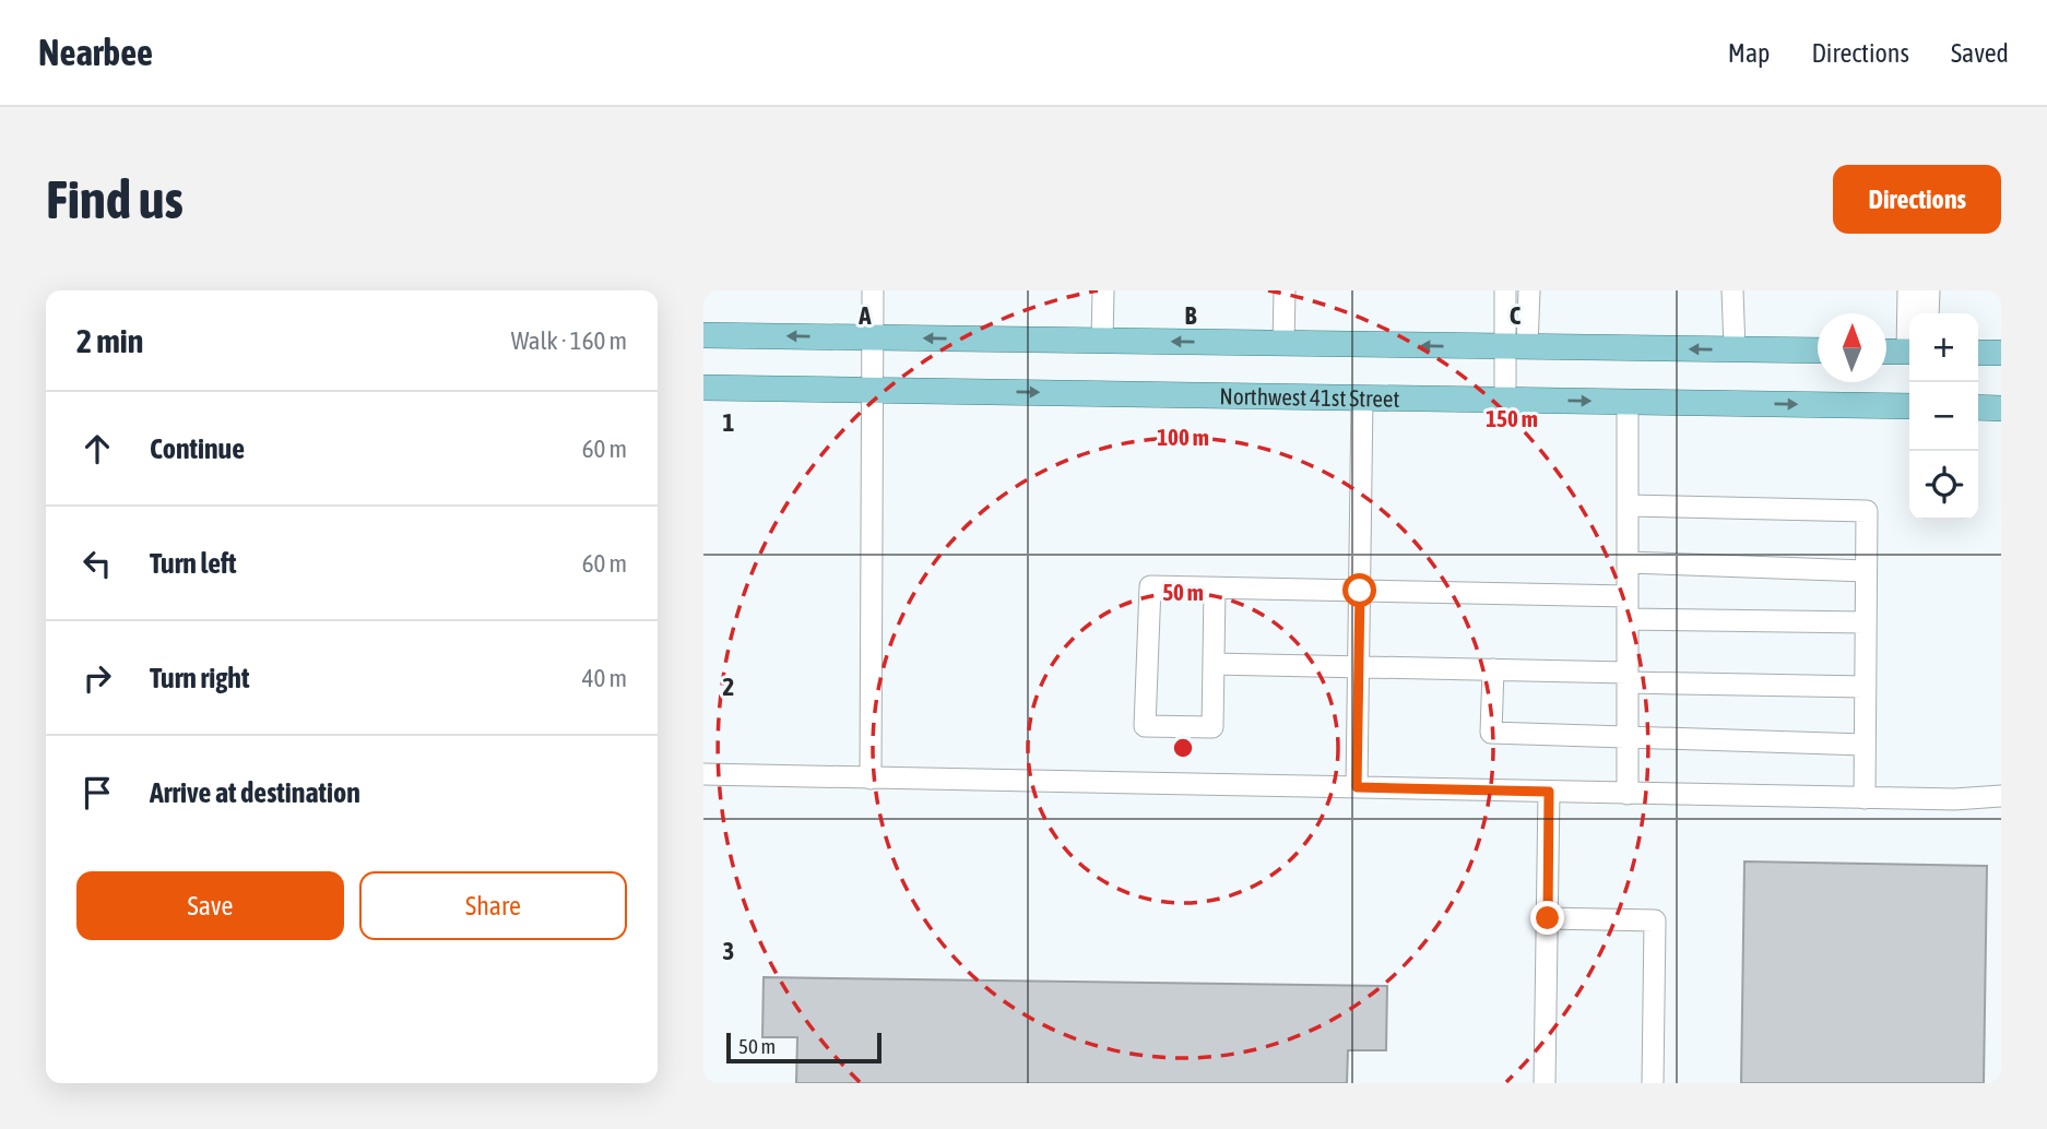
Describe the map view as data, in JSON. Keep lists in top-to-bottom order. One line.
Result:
{"streets":{"main road":["Northwest 41st Street"]},"scale_bar":"50 m","north":"top","page":{"header":"Nearbee","nav":["Map","Directions","Saved"],"buttons":["Directions",["Save","Share"]],"title":"Find us","heading":["2 min","Walk · 160 m"],"map_buttons":["+","−"],"list":[["Continue","60 m"],["Turn left","60 m"],["Turn right","40 m"],"Arrive at destination"],"scale":"50 m"},"grid":{"columns":["A","B","C"],"rows":["1","2","3"]},"rings":["150 m","100 m","50 m"]}
